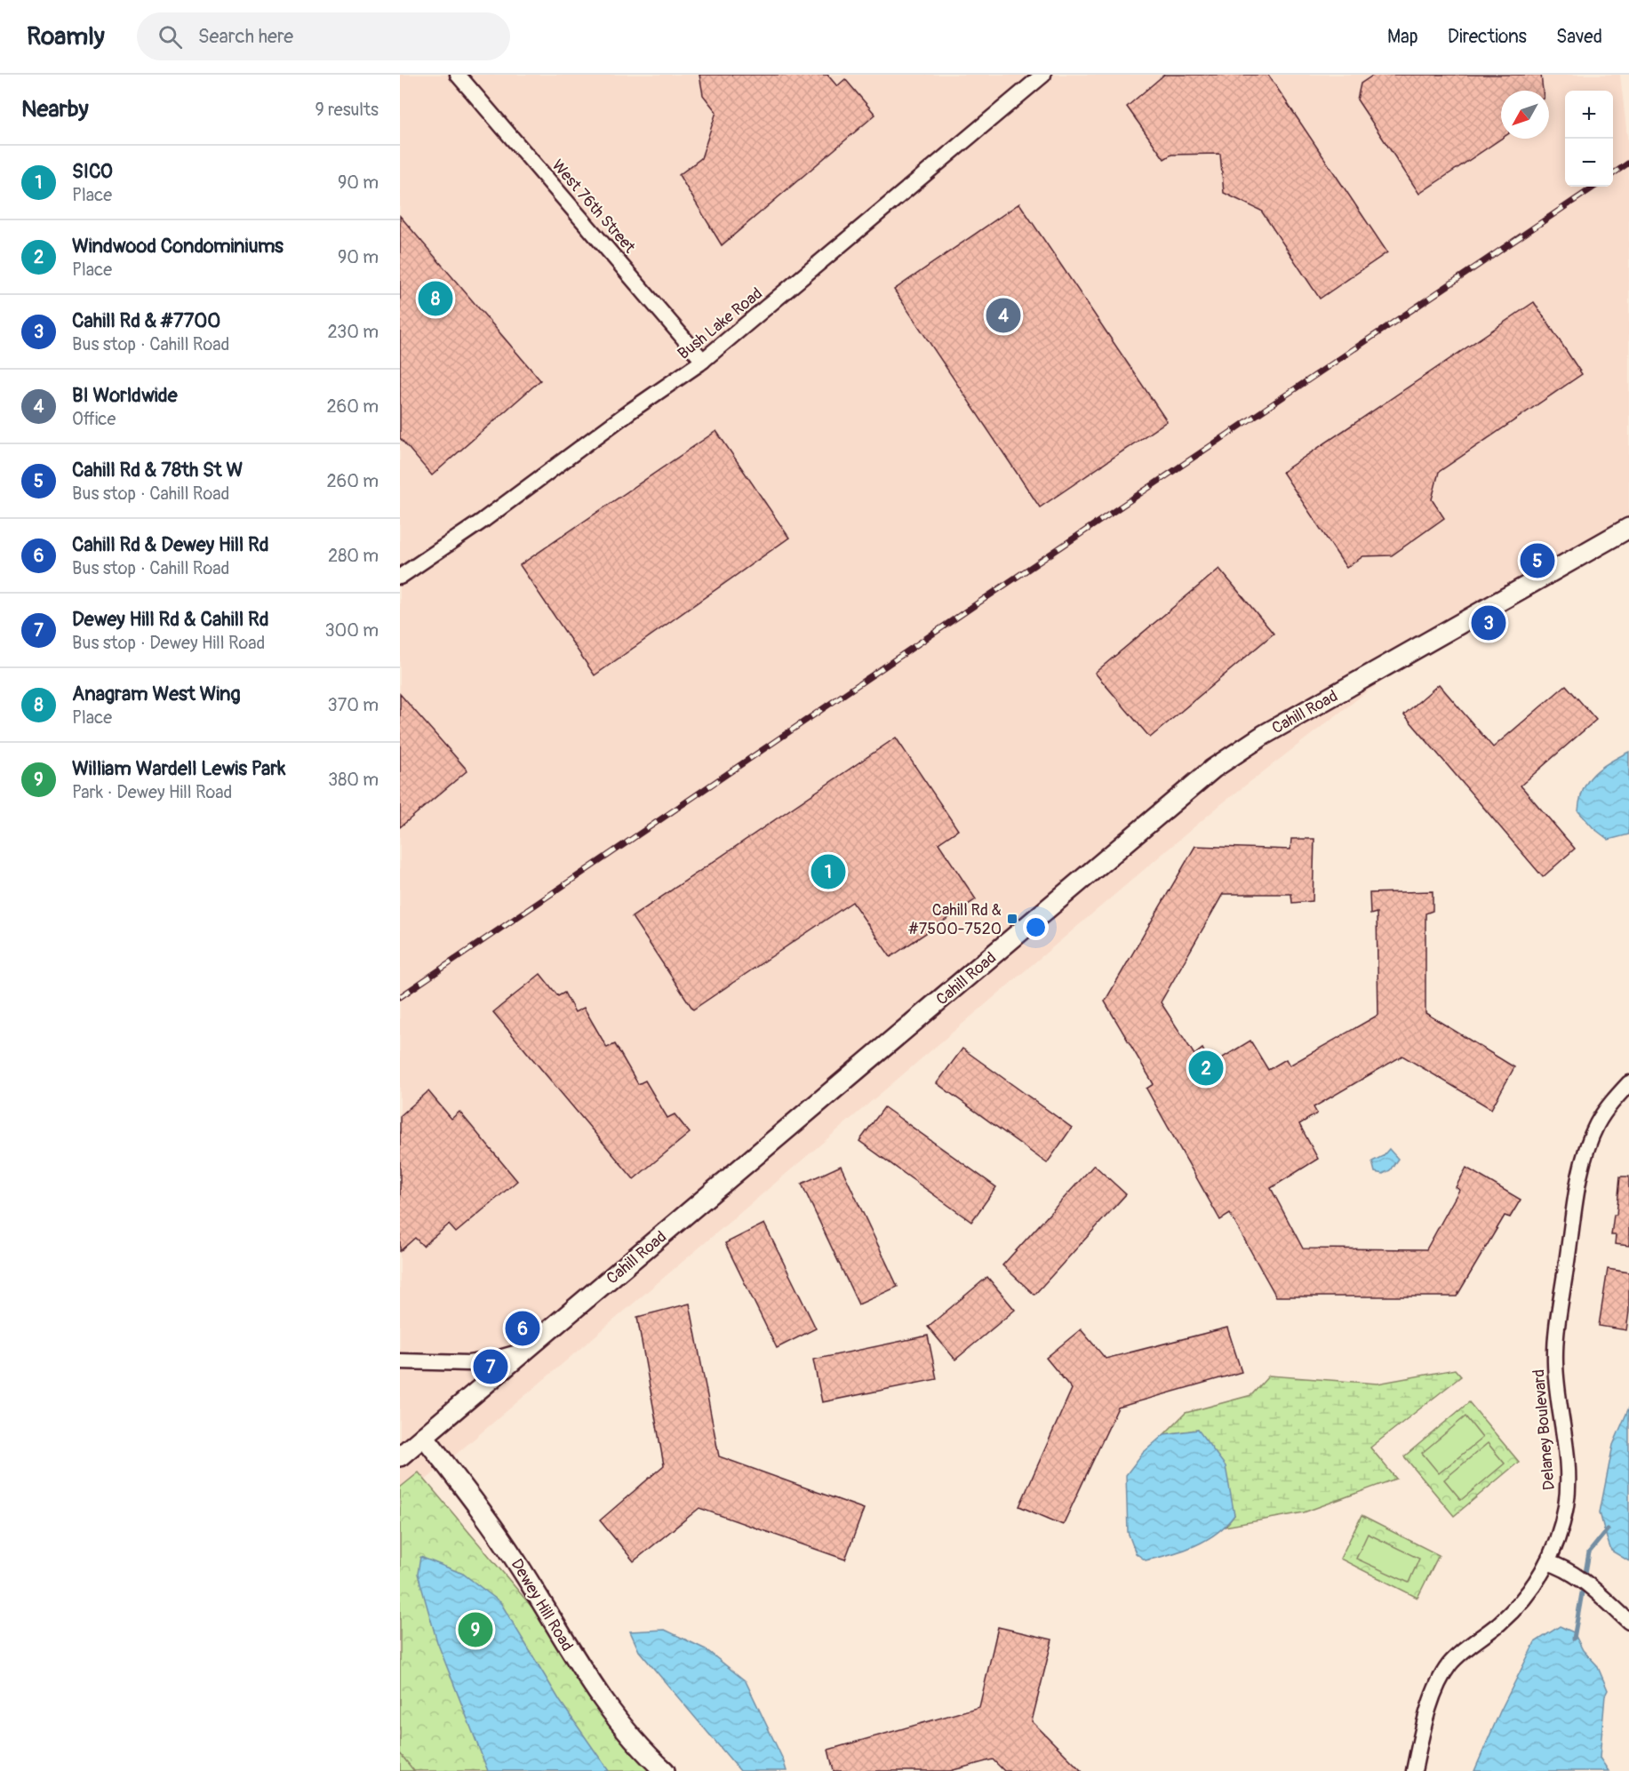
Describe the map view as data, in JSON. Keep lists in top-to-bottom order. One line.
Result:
{"streets":{"street":["West 76th Street","Bush Lake Road","Cahill Road","Delaney Boulevard","Dewey Hill Road"]},"crossings":[["West 76th Street","Bush Lake Road"],["Cahill Road","Dewey Hill Road"]],"places":{"transit":["Cahill Rd & #7500-7520"]},"north":"bottom left","page":{"header":"Roamly","search":"Search here","nav":["Map","Directions","Saved"],"heading":["Nearby","9 results"],"map_buttons":["+","−"],"list":[{"mark":"1","name":"SICO","note":"Place","value":"90 m"},{"mark":"2","name":"Windwood Condominiums","note":"Place","value":"90 m"},{"mark":"3","name":"Cahill Rd & #7700","note":"Bus stop · Cahill Road","value":"230 m"},{"mark":"4","name":"BI Worldwide","note":"Office","value":"260 m"},{"mark":"5","name":"Cahill Rd & 78th St W","note":"Bus stop · Cahill Road","value":"260 m"},{"mark":"6","name":"Cahill Rd & Dewey Hill Rd","note":"Bus stop · Cahill Road","value":"280 m"},{"mark":"7","name":"Dewey Hill Rd & Cahill Rd","note":"Bus stop · Dewey Hill Road","value":"300 m"},{"mark":"8","name":"Anagram West Wing","note":"Place","value":"370 m"},{"mark":"9","name":"William Wardell Lewis Park","note":"Park · Dewey Hill Road","value":"380 m"}],"pins":["8","4","5","3","1","2","6","7","9"]}}
